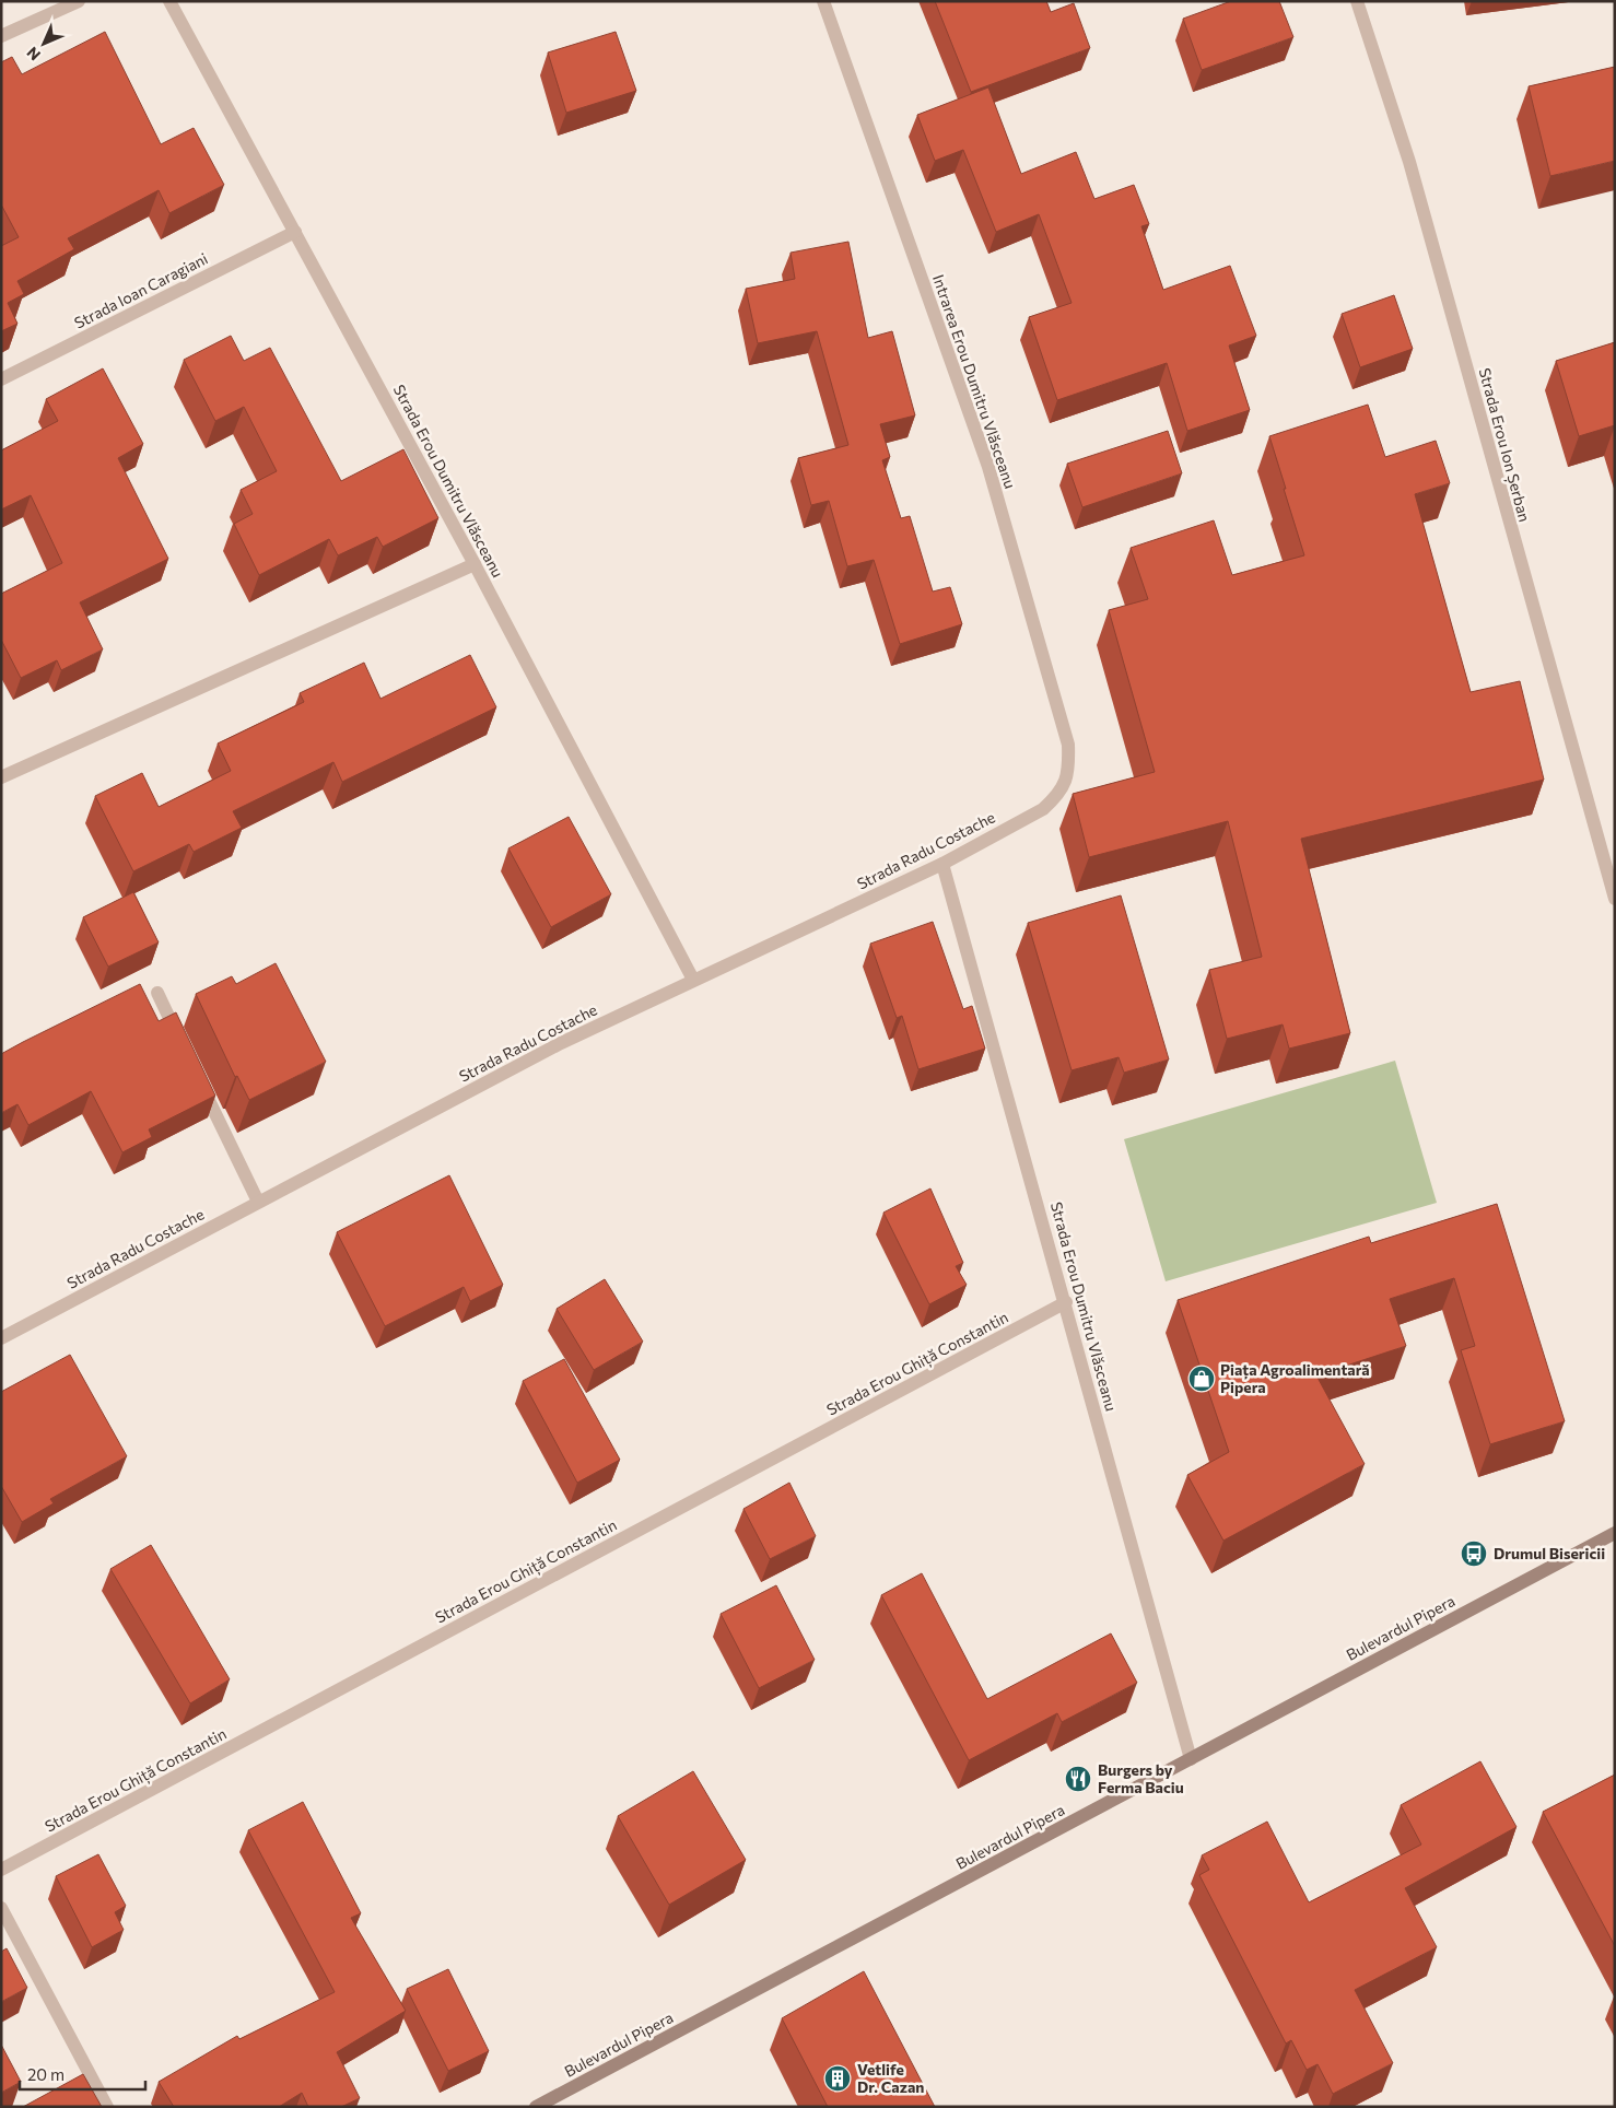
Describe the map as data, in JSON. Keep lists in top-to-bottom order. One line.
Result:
{"streets":{"main road":["Bulevardul Pipera"],"street":["Strada Ioan Caragiani","Intrarea Erou Dumitru Vlăsceanu","Strada Erou Ion Șerban","Strada Erou Dumitru Vlăsceanu","Strada Radu Costache","Strada Erou Ghiță Constantin"]},"crossings":[["Strada Ioan Caragiani","Strada Erou Dumitru Vlăsceanu"],["Intrarea Erou Dumitru Vlăsceanu","Strada Radu Costache"],["Strada Erou Dumitru Vlăsceanu","Strada Radu Costache"],["Strada Erou Dumitru Vlăsceanu","Strada Erou Ghiță Constantin"],["Strada Erou Dumitru Vlăsceanu","Bulevardul Pipera"]],"places":{"shop":["Piața Agroalimentară Pipera"],"bus stop":["Drumul Bisericii"],"restaurant":["Burgers by Ferma Baciu"],"building":["Vetlife Dr. Cazan"]},"scale_bar":"20 m","north":"bottom left"}
